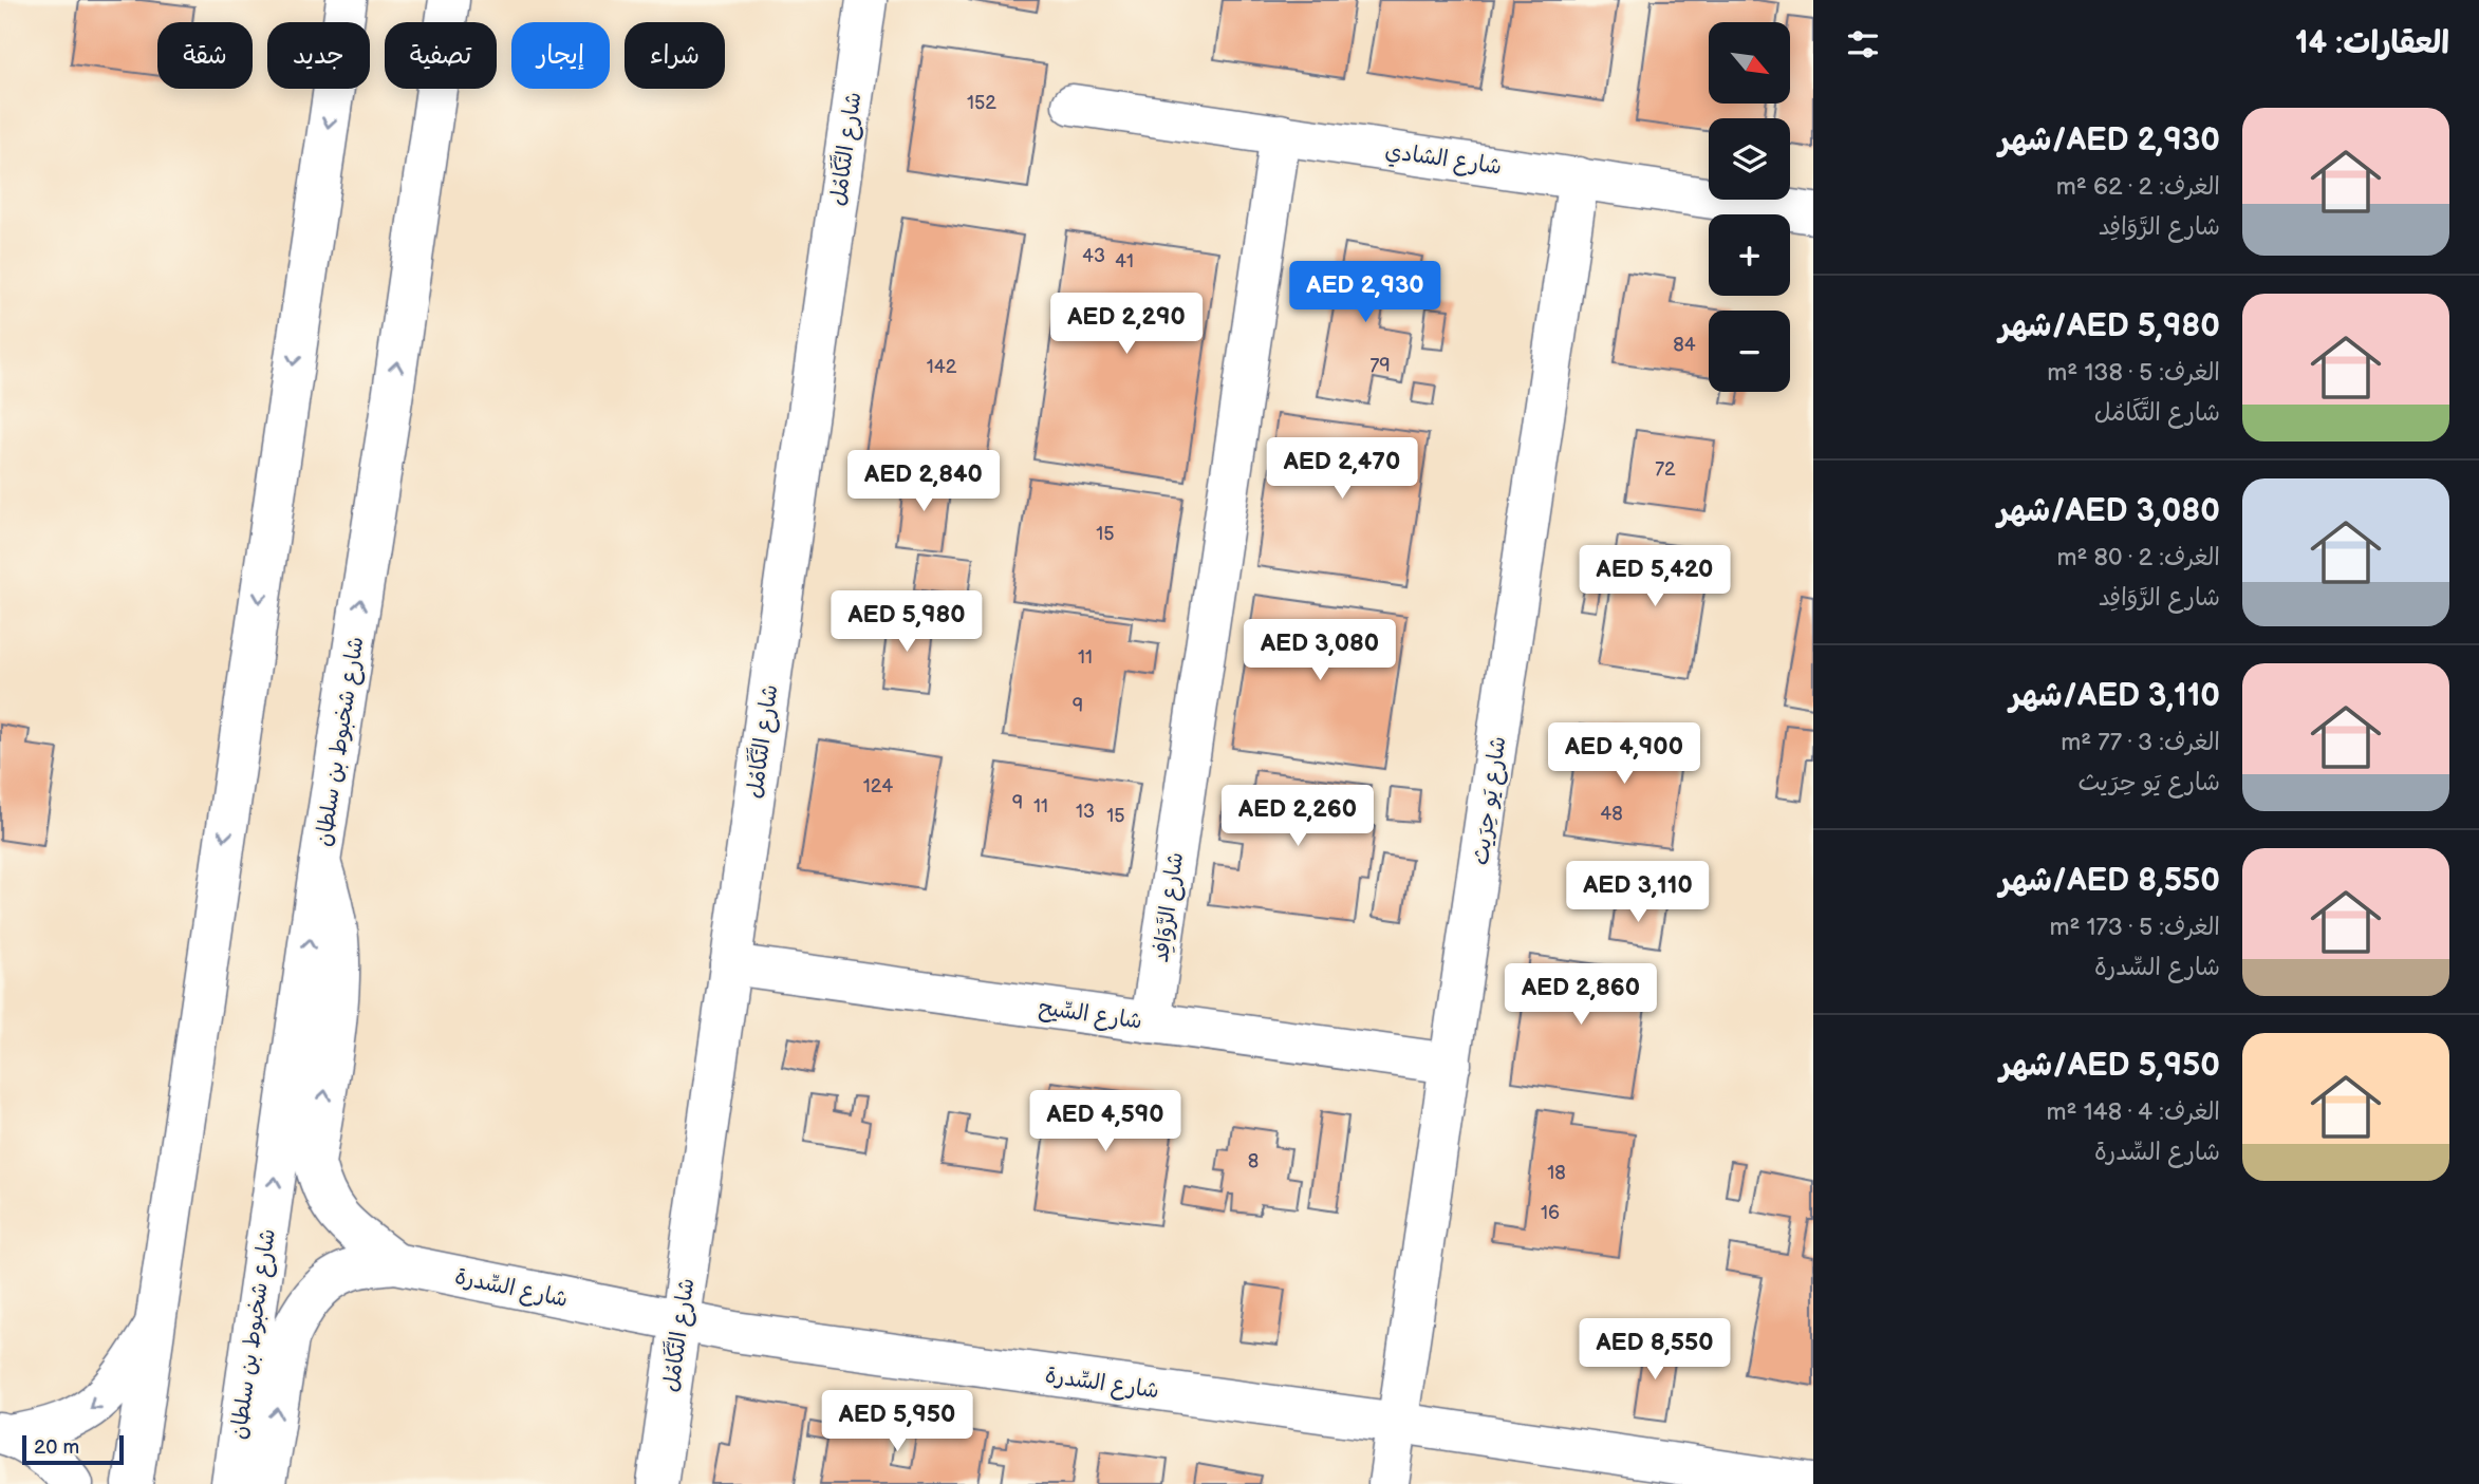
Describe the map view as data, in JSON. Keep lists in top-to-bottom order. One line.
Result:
{"streets":{"street":["شارع التَّكَامُل","شارع الشادي","شارع شخبوط بن سلطان","شارع يَو حِرَيث","شارع الرَّوَافِد","شارع السِّيح","شارع السِّدرة"]},"crossings":[["شارع التَّكَامُل","شارع السِّيح"],["شارع التَّكَامُل","شارع السِّدرة"],["شارع الشادي","شارع يَو حِرَيث"],["شارع الشادي","شارع الرَّوَافِد"],["شارع شخبوط بن سلطان","شارع السِّدرة"],["شارع يَو حِرَيث","شارع السِّيح"],["شارع يَو حِرَيث","شارع السِّدرة"],["شارع الرَّوَافِد","شارع السِّيح"]],"house_numbers":["152","43","41","84","79","142","72","15","11","9","124","9","11","13","48","15","8","18","16"],"scale_bar":"20 m","north":"bottom right","page":{"heading":"العقارات: 14","map_buttons":["+","−"],"chip":["شراء","إيجار","تصفية","جديد","شقة"],"list":[{"name":"AED 2,930/شهر","note":"الغرف: 2 · 62 m² · شارع الرَّوَافِد"},{"name":"AED 5,980/شهر","note":"الغرف: 5 · 138 m² · شارع التَّكَامُل"},{"name":"AED 3,080/شهر","note":"الغرف: 2 · 80 m² · شارع الرَّوَافِد"},{"name":"AED 3,110/شهر","note":"الغرف: 3 · 77 m² · شارع يَو حِرَيث"},{"name":"AED 8,550/شهر","note":"الغرف: 5 · 173 m² · شارع السِّدرة"},{"name":"AED 5,950/شهر","note":"الغرف: 4 · 148 m² · شارع السِّدرة"}],"price":["AED 2,930","AED 2,290","AED 2,470","AED 2,840","AED 5,420","AED 5,980","AED 3,080","AED 4,900","AED 2,260","AED 3,110","AED 2,860","AED 4,590","AED 8,550","AED 5,950"],"scale":"20 m"}}
